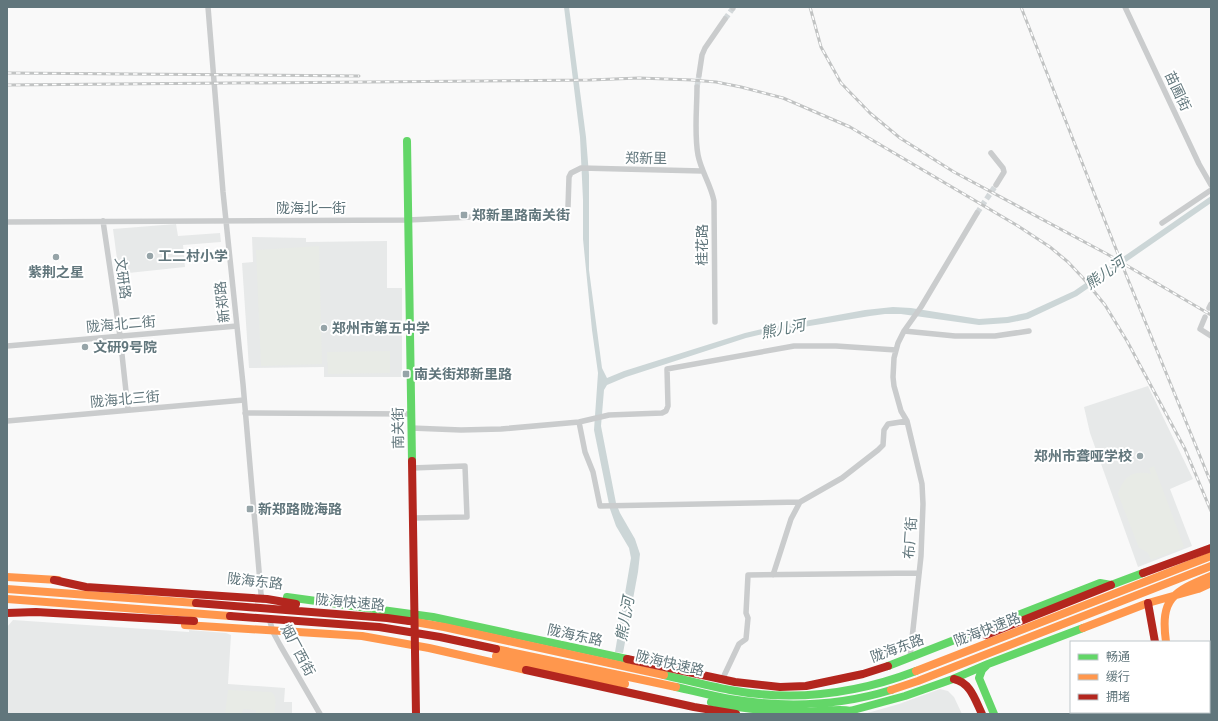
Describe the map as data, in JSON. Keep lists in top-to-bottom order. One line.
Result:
{"streets":{"main road":["南关街","陇海东路","陇海快速路"],"street":["苗圃街","郑新里","陇海北一街","桂花路","文研路","新郑路","陇海北二街","陇海北三街","布厂街","烟厂西街"]},"crossings":[["郑新里","陇海北一街"],["郑新里","桂花路"],["陇海北一街","文研路"],["陇海北一街","新郑路"],["陇海北一街","南关街"],["文研路","陇海北二街"],["文研路","陇海北三街"],["新郑路","陇海北二街"],["新郑路","陇海北三街"],["新郑路","陇海东路"],["新郑路","烟厂西街"],["南关街","陇海东路"],["布厂街","陇海东路"],["陇海东路","烟厂西街"]],"water":["熊儿河"],"places":{"transit":["郑新里路南关街","南关街郑新里路","新郑路陇海路"],"other":["工二村小学","紫荆之星","郑州市第五中学","文研9号院","郑州市聋哑学校"]},"legend":["畅通","缓行","拥堵"]}
